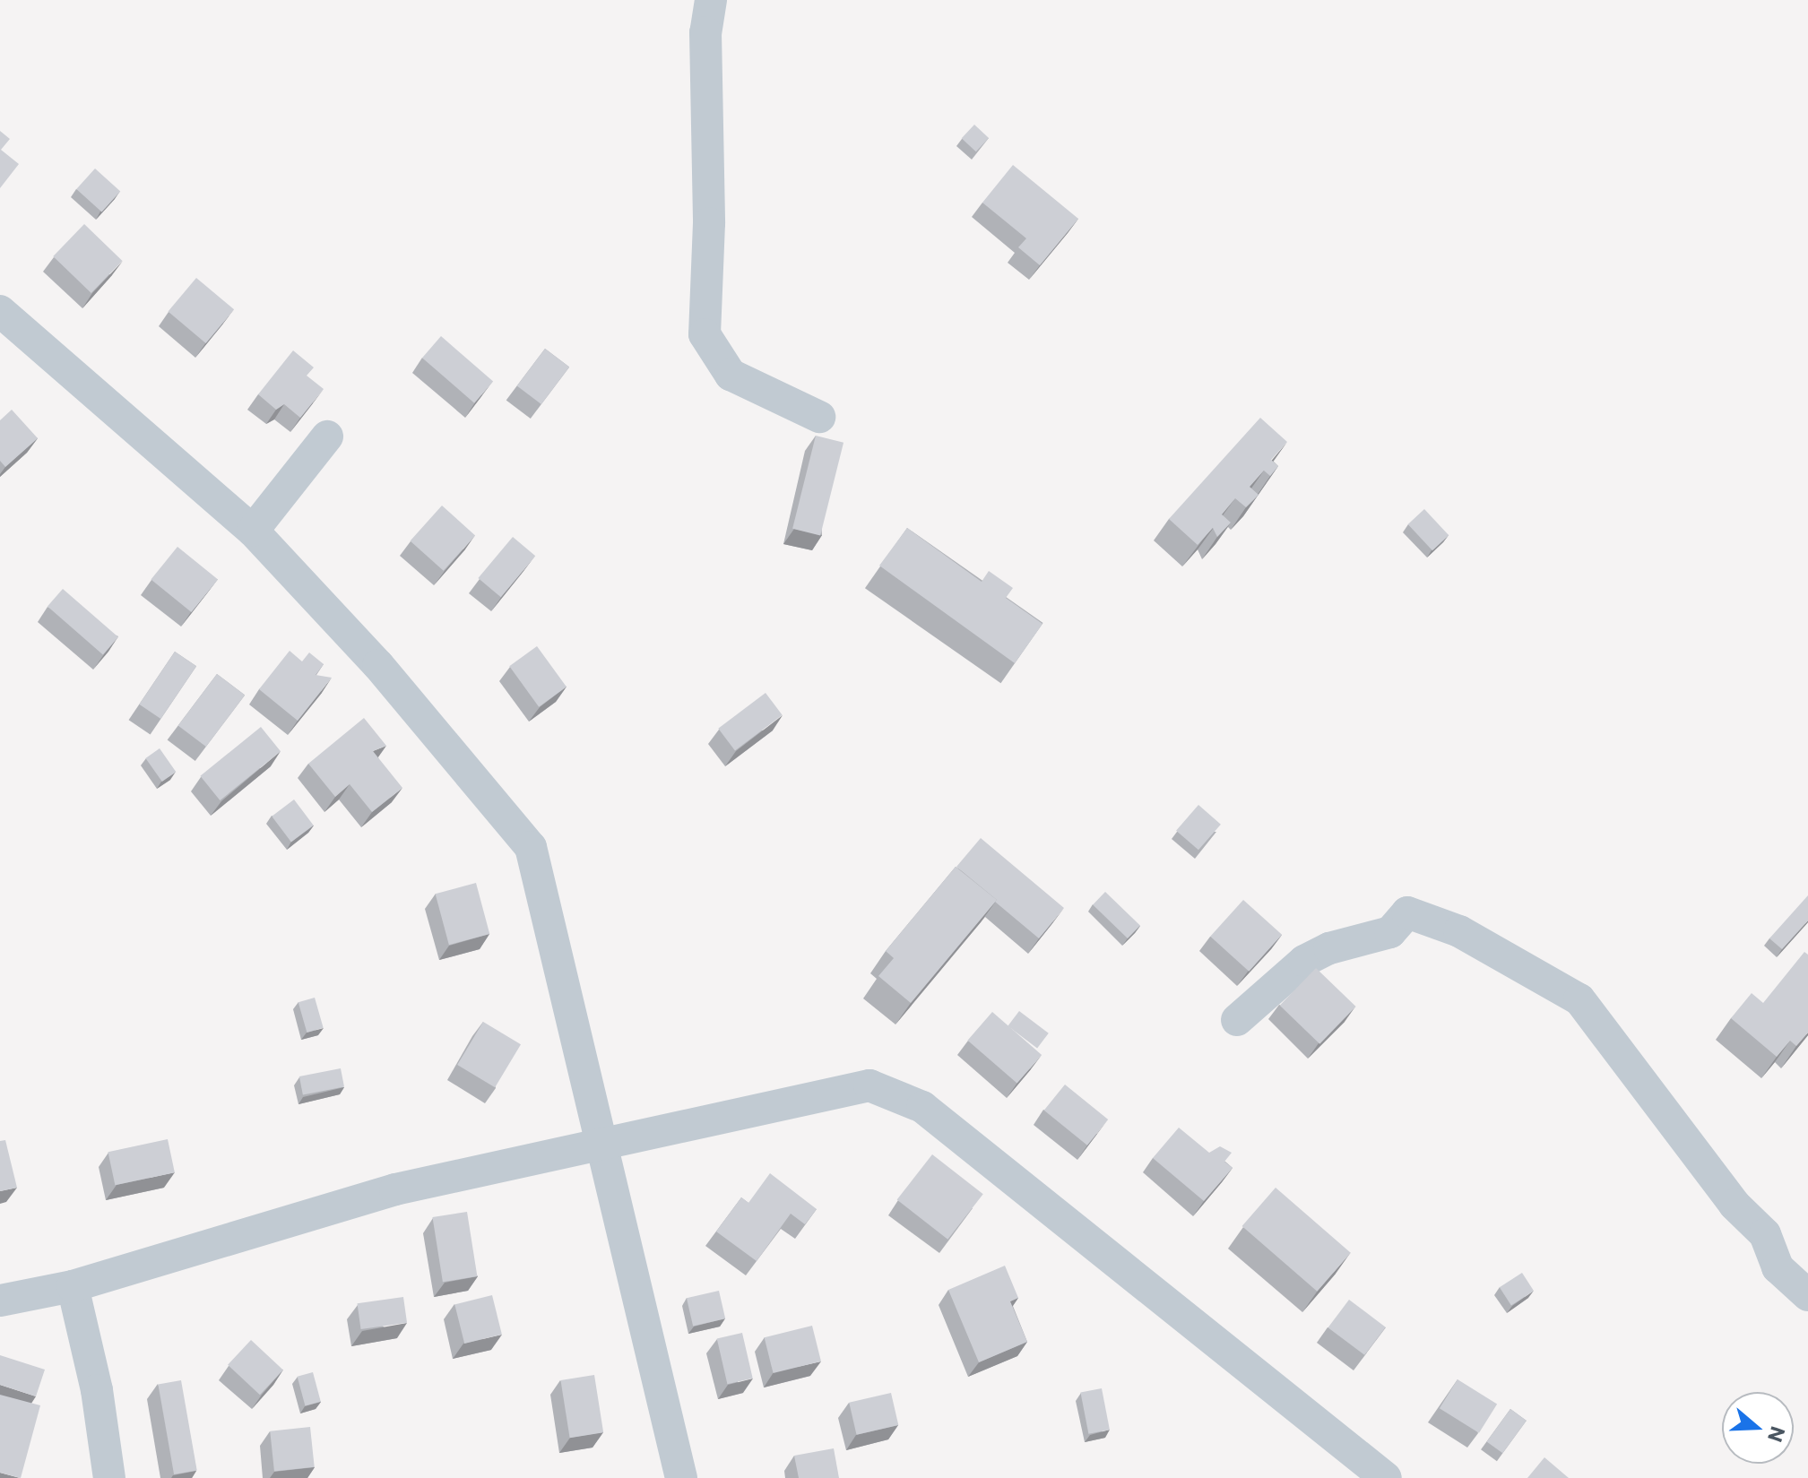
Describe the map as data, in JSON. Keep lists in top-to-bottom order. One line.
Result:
{"north":"right"}
